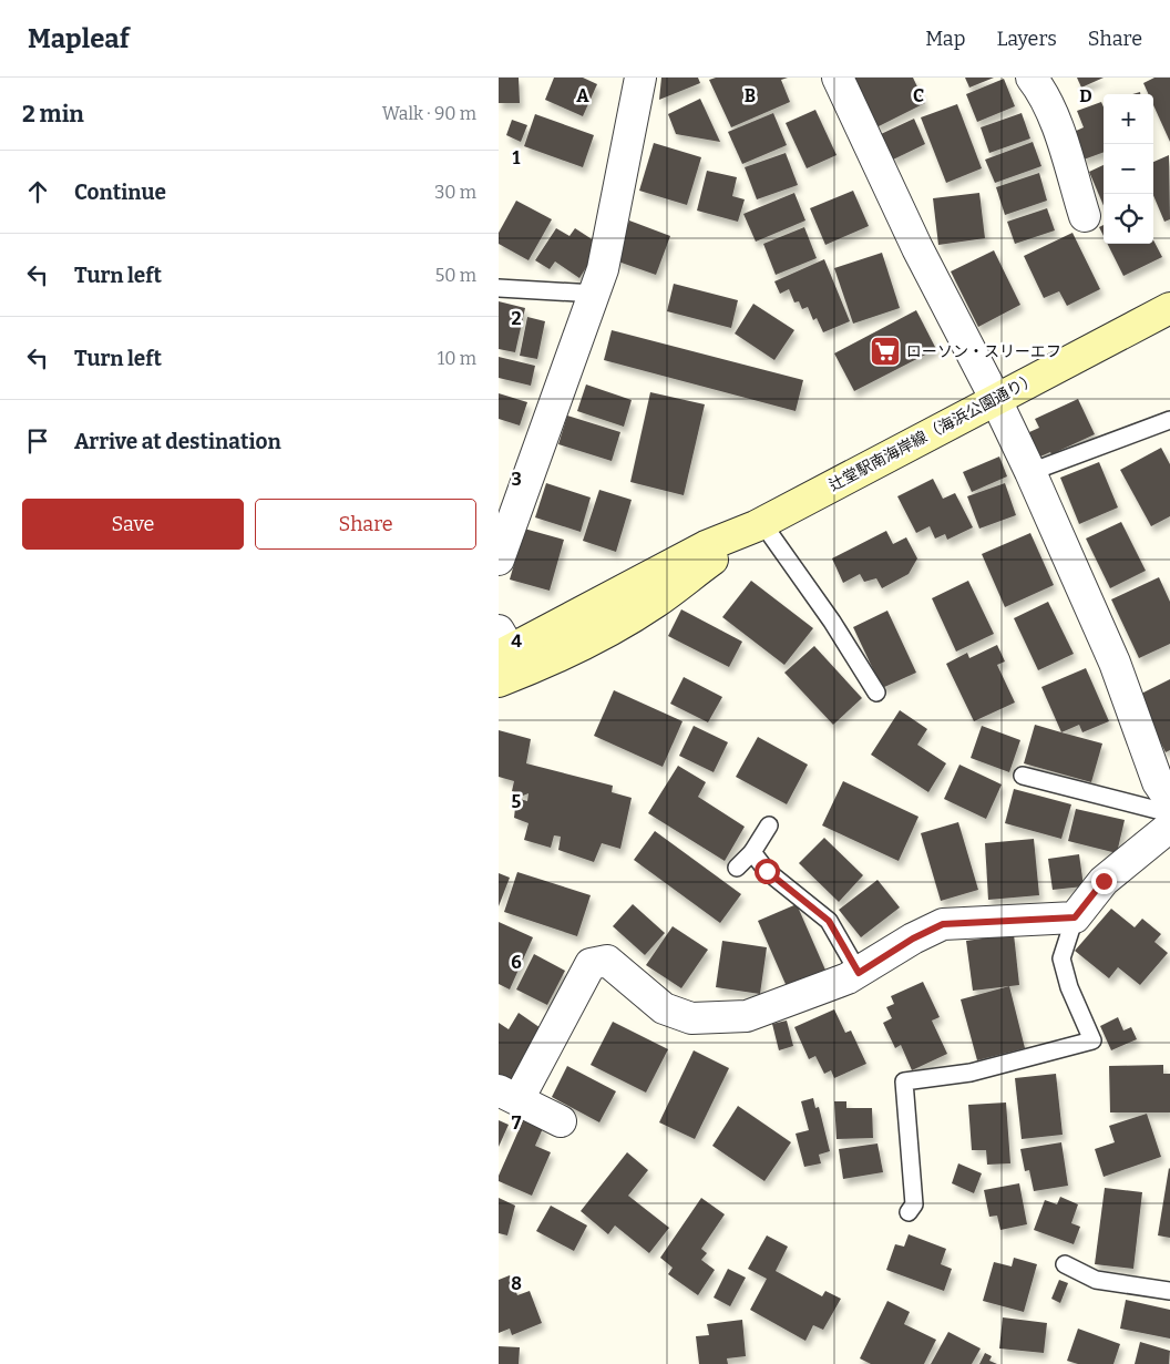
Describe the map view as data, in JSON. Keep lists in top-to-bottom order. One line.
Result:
{"streets":{"street":["辻堂駅南海岸線（海浜公園通り）"]},"places":{"supermarket":["ローソン・スリーエフ"]},"page":{"header":"Mapleaf","nav":["Map","Layers","Share"],"heading":["2 min","Walk · 90 m"],"map_buttons":["+","−"],"list":[["Continue","30 m"],["Turn left","50 m"],["Turn left","10 m"],"Arrive at destination"],"buttons":["Save","Share"]},"grid":{"columns":["A","B","C","D"],"rows":["1","2","3","4","5","6","7","8"]}}
